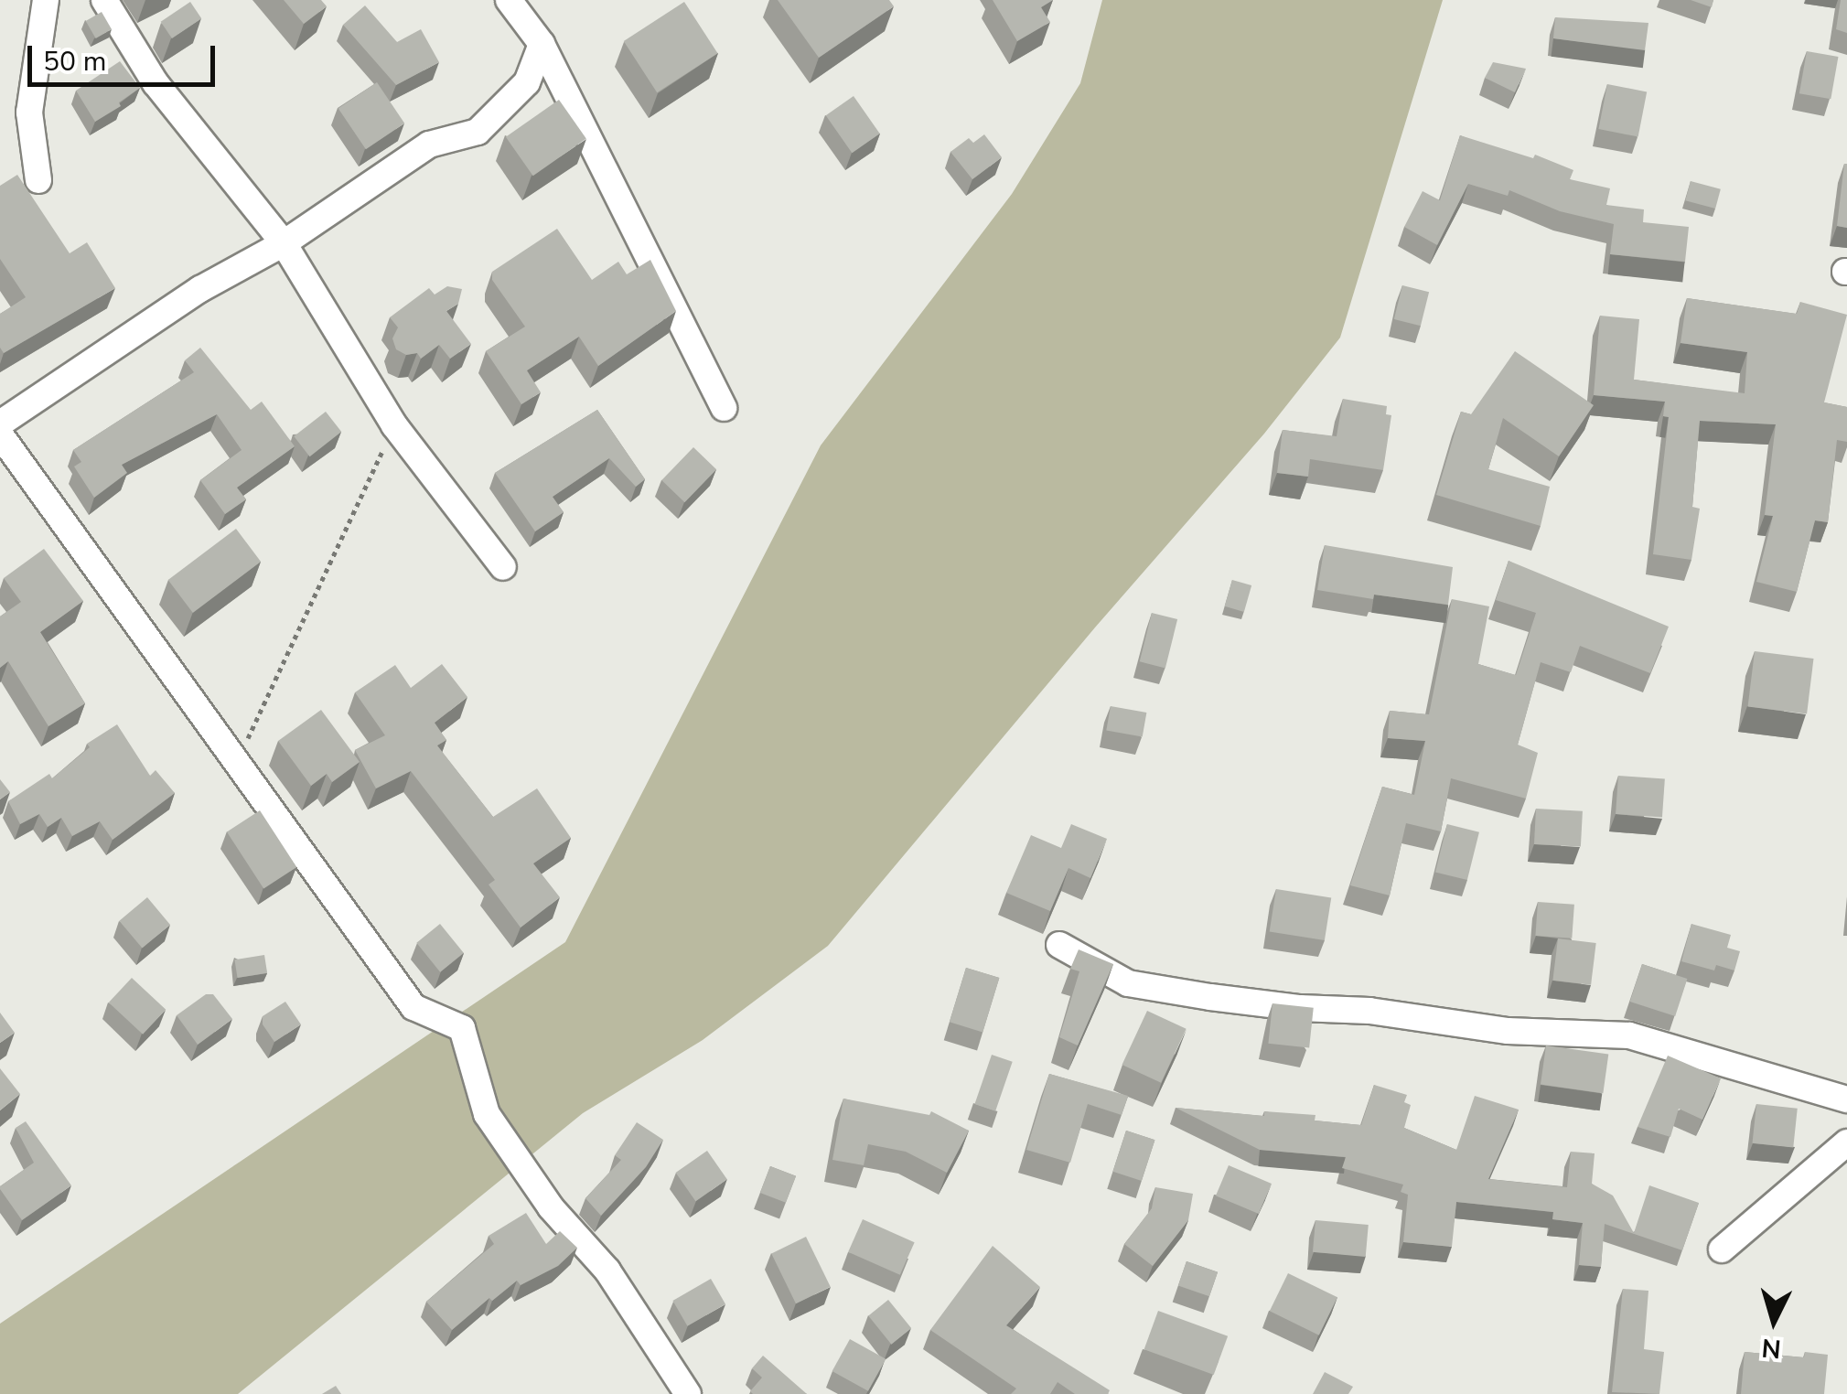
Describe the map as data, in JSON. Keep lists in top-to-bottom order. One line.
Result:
{"scale_bar":"50 m","north":"bottom"}
